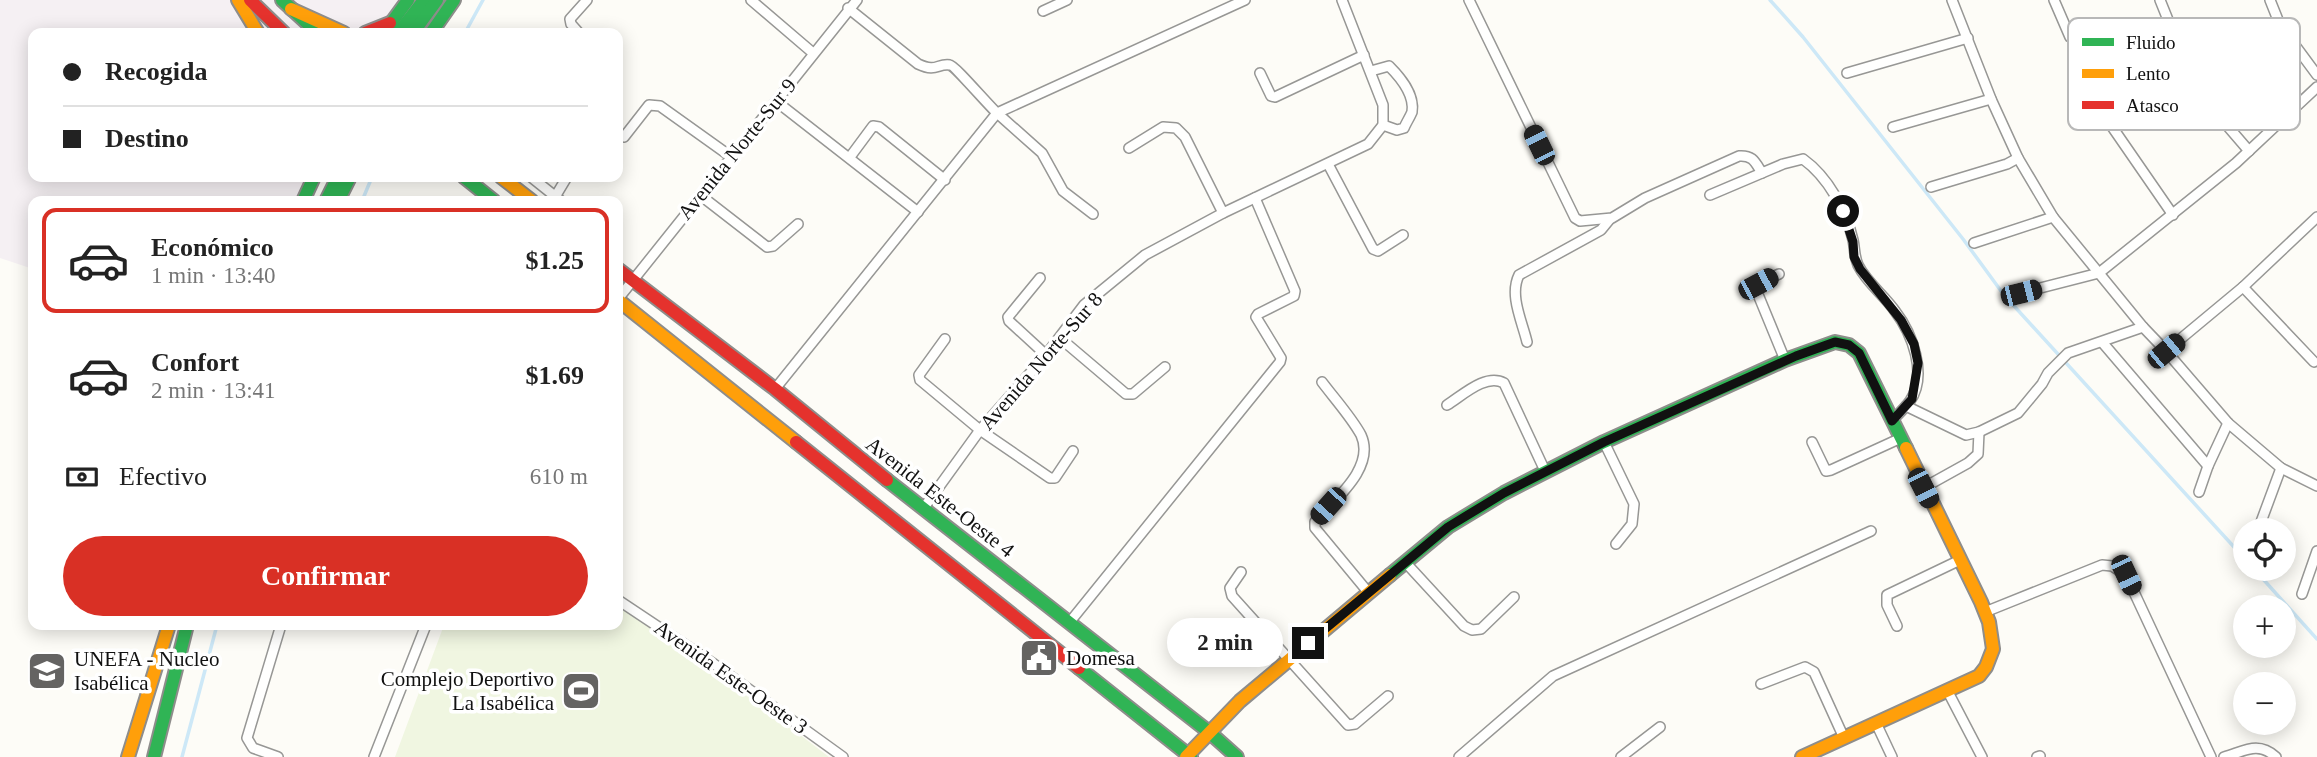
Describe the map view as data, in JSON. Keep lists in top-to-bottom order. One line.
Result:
{"streets":{"main road":["Avenida Este-Oeste 4"],"street":["Avenida Norte-Sur 9","Avenida Norte-Sur 8","Avenida Este-Oeste 3"]},"crossings":[["Avenida Norte-Sur 9","Avenida Este-Oeste 4"],["Avenida Norte-Sur 8","Avenida Este-Oeste 4"]],"places":{"public building":["Domesa"],"school or university":["UNEFA - Nucleo Isabélica"],"sports":["Complejo Deportivo La Isabélica"]},"legend":["Fluido","Lento","Atasco"],"page":{"banner":["Recogida","Destino"],"list":[{"name":"Económico","note":"1 min · 13:40","value":"$1.25"},{"name":"Confort","note":"2 min · 13:41","value":"$1.69"}],"pay":["Efectivo","610 m"],"map_buttons":["+","−"],"buttons":"Confirmar","bubble":"2 min"}}
